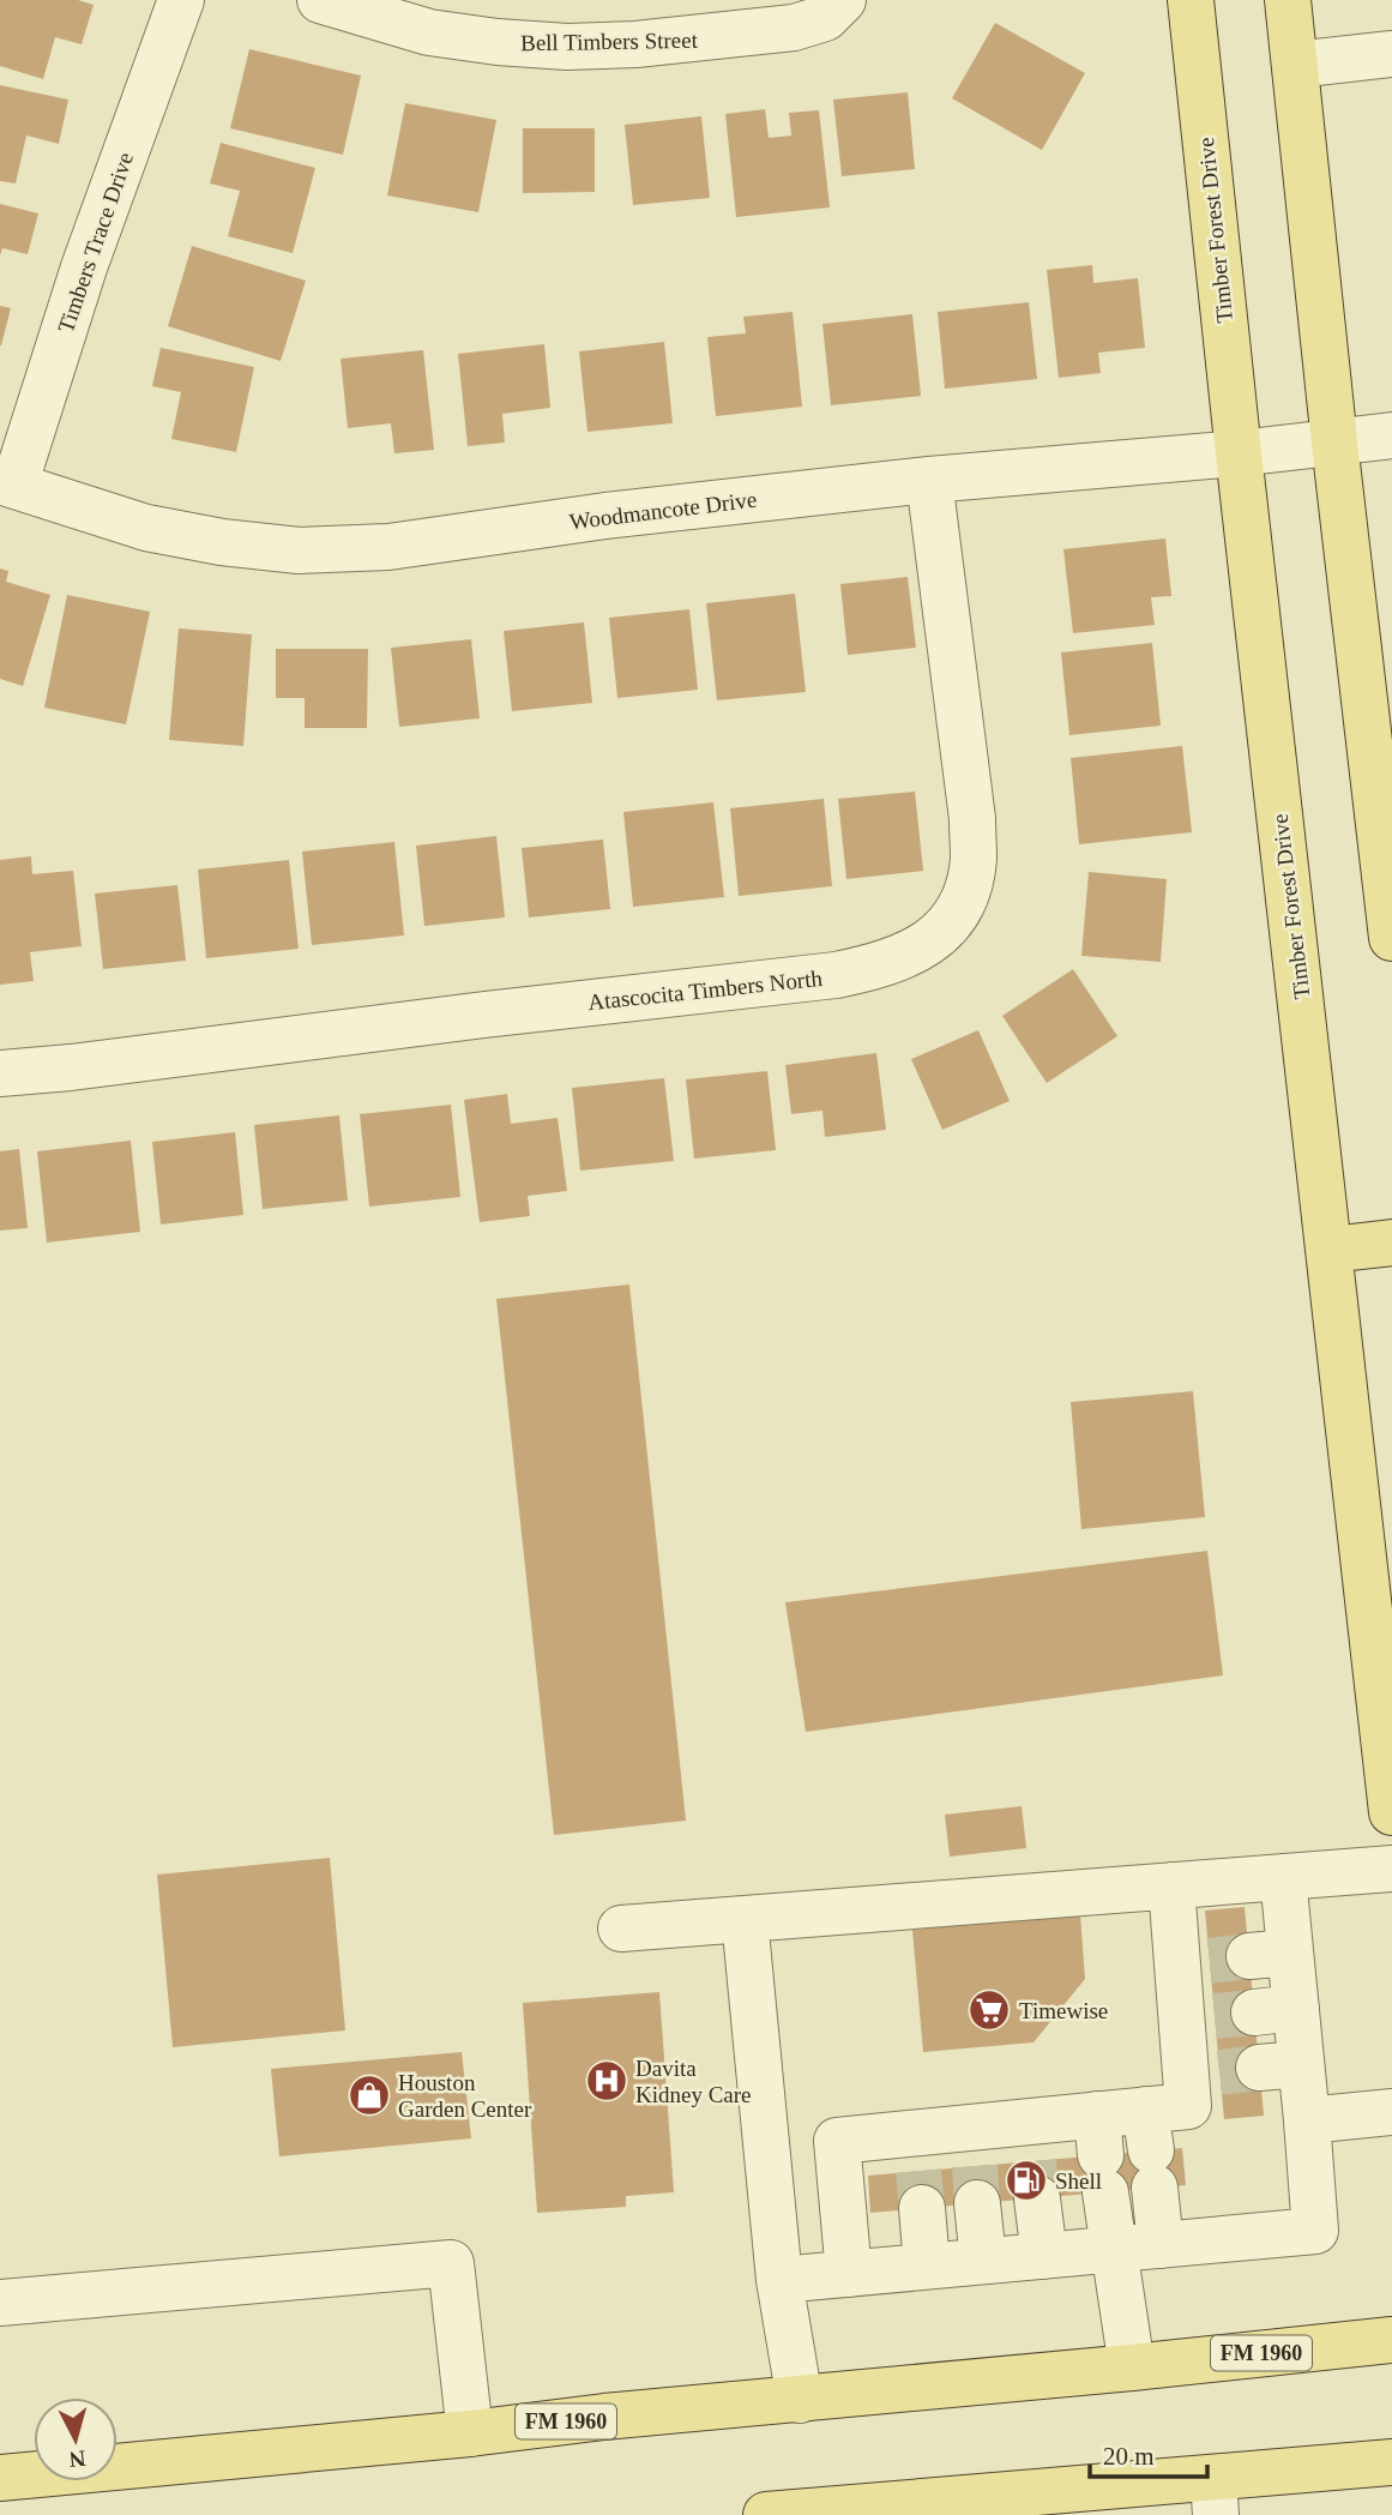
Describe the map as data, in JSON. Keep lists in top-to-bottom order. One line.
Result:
{"streets":{"main road":["Timber Forest Drive","FM 1960"],"street":["Bell Timbers Street","Timbers Trace Drive","Woodmancote Drive","Atascocita Timbers North"]},"crossings":[["Timber Forest Drive","Woodmancote Drive"],["Timbers Trace Drive","Woodmancote Drive"],["Woodmancote Drive","Atascocita Timbers North"]],"places":{"supermarket":["Timewise"],"hospital":["Davita Kidney Care"],"shop":["Houston Garden Center"],"fuel station":["Shell"]},"scale_bar":"20 m","north":"bottom"}
